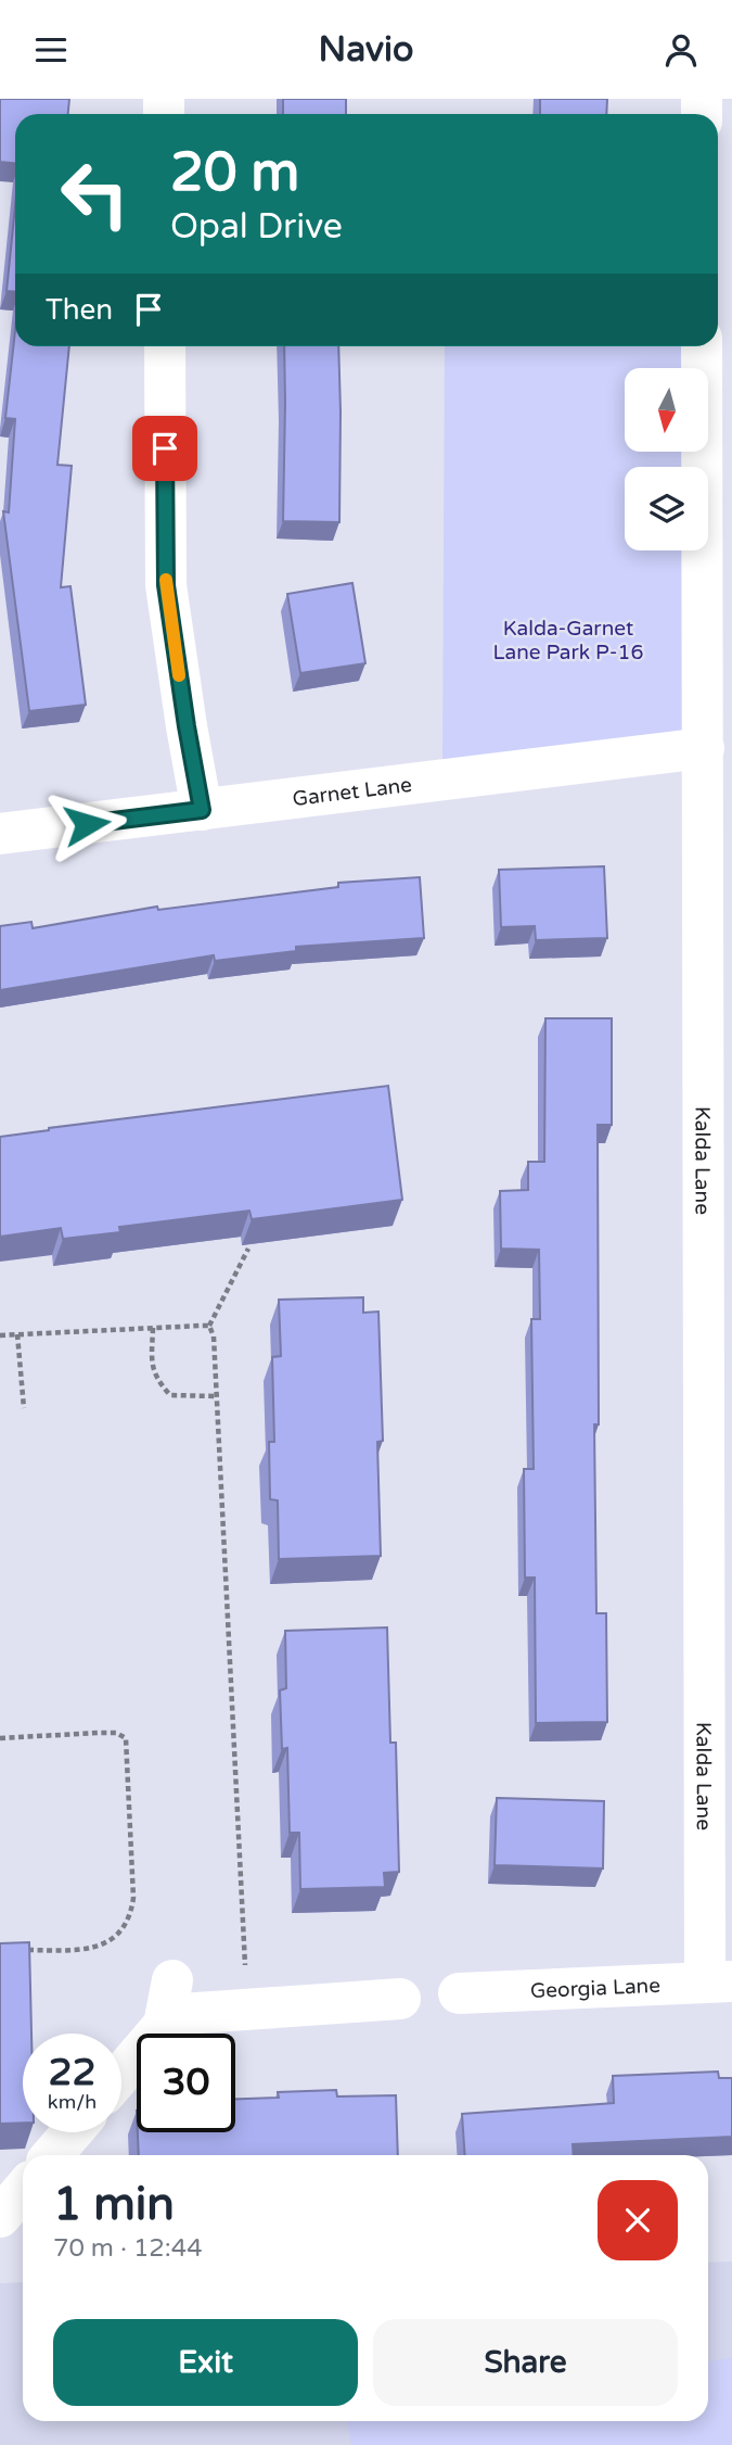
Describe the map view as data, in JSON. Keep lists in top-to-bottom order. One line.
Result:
{"streets":{"street":["Garnet Lane","Kalda Lane","Georgia Lane"]},"crossings":[["Garnet Lane","Kalda Lane"],["Kalda Lane","Georgia Lane"]],"parks":["Kalda-Garnet Lane Park P-16"],"north":"bottom","page":{"header":"Navio","turn":["20 m","Opal Drive"],"then":"Then","speed":"22 km/h","limit":"30","heading":["1 min","70 m · 12:44"],"buttons":["Exit","Share"]}}
